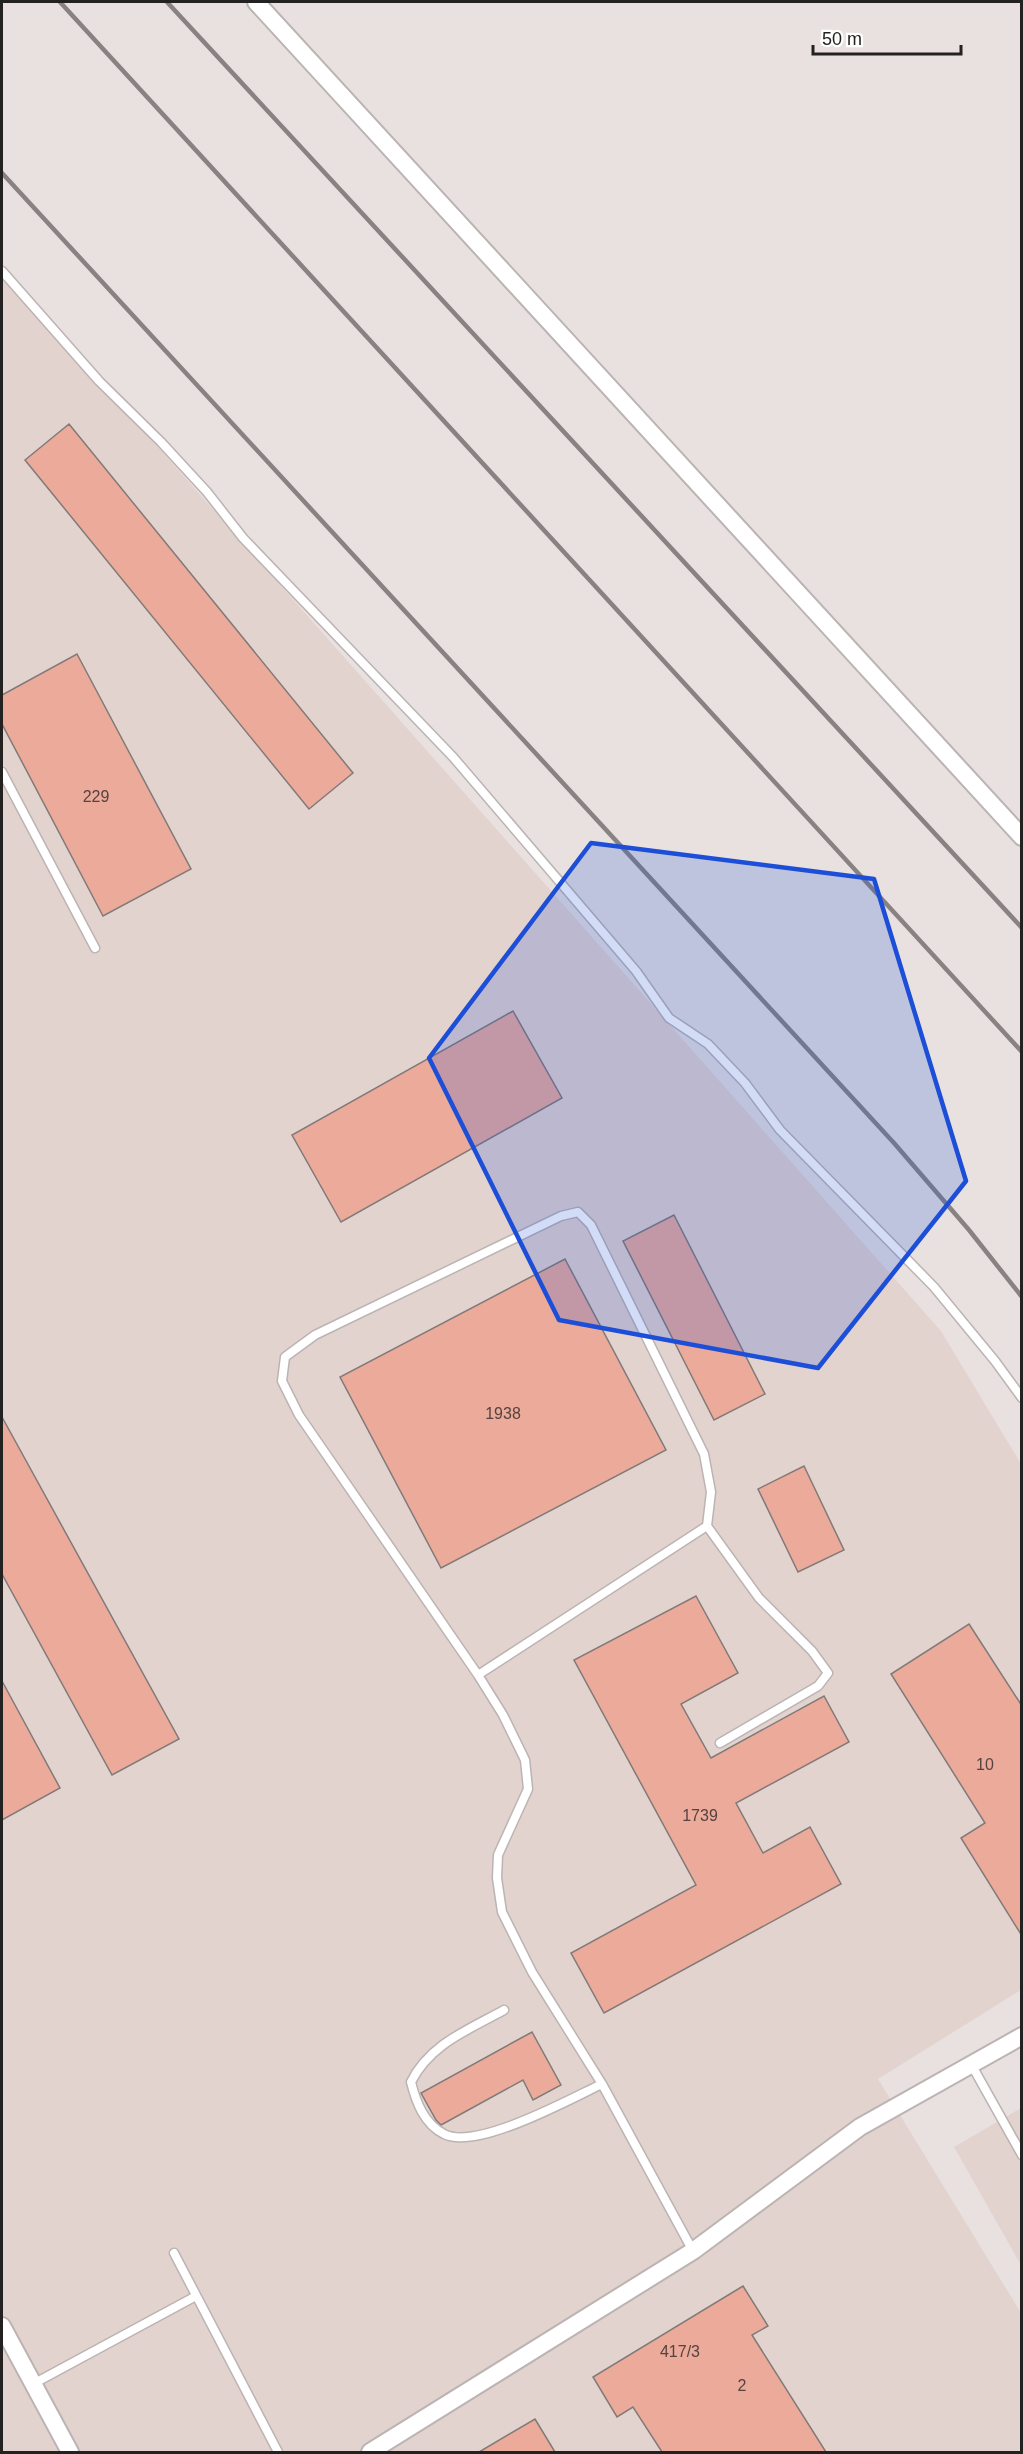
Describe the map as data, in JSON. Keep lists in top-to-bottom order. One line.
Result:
{"house_numbers":["229","1938","10","1739","417/3","2"],"scale_bar":"50 m"}
